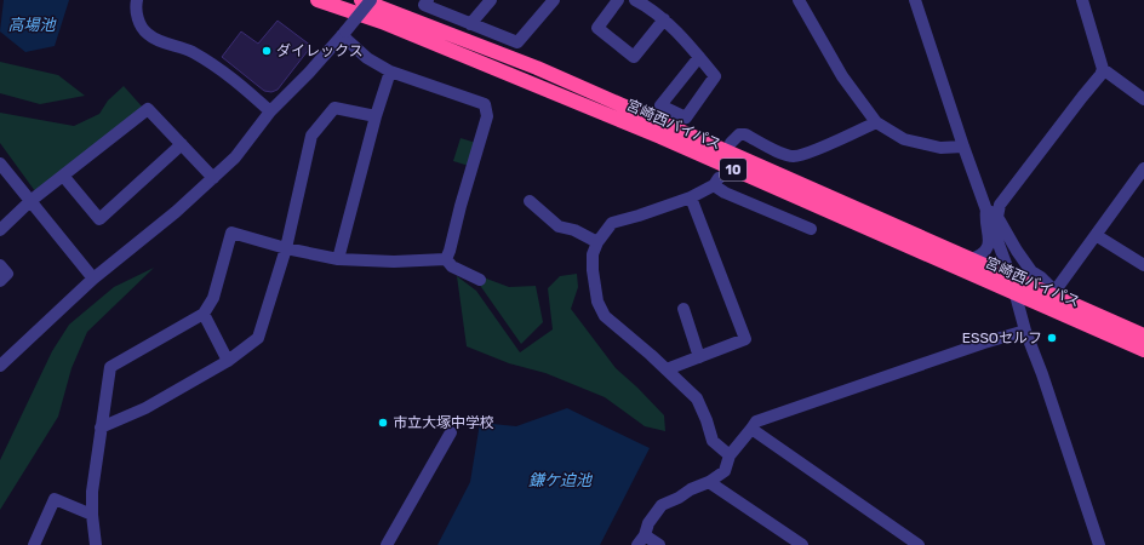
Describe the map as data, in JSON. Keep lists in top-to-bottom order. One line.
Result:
{"streets":{"highway":["宮崎西バイパス","10"]},"water":["高場池","鎌ケ迫池"],"places":["ダイレックス","ESSOセルフ","市立大塚中学校"]}
